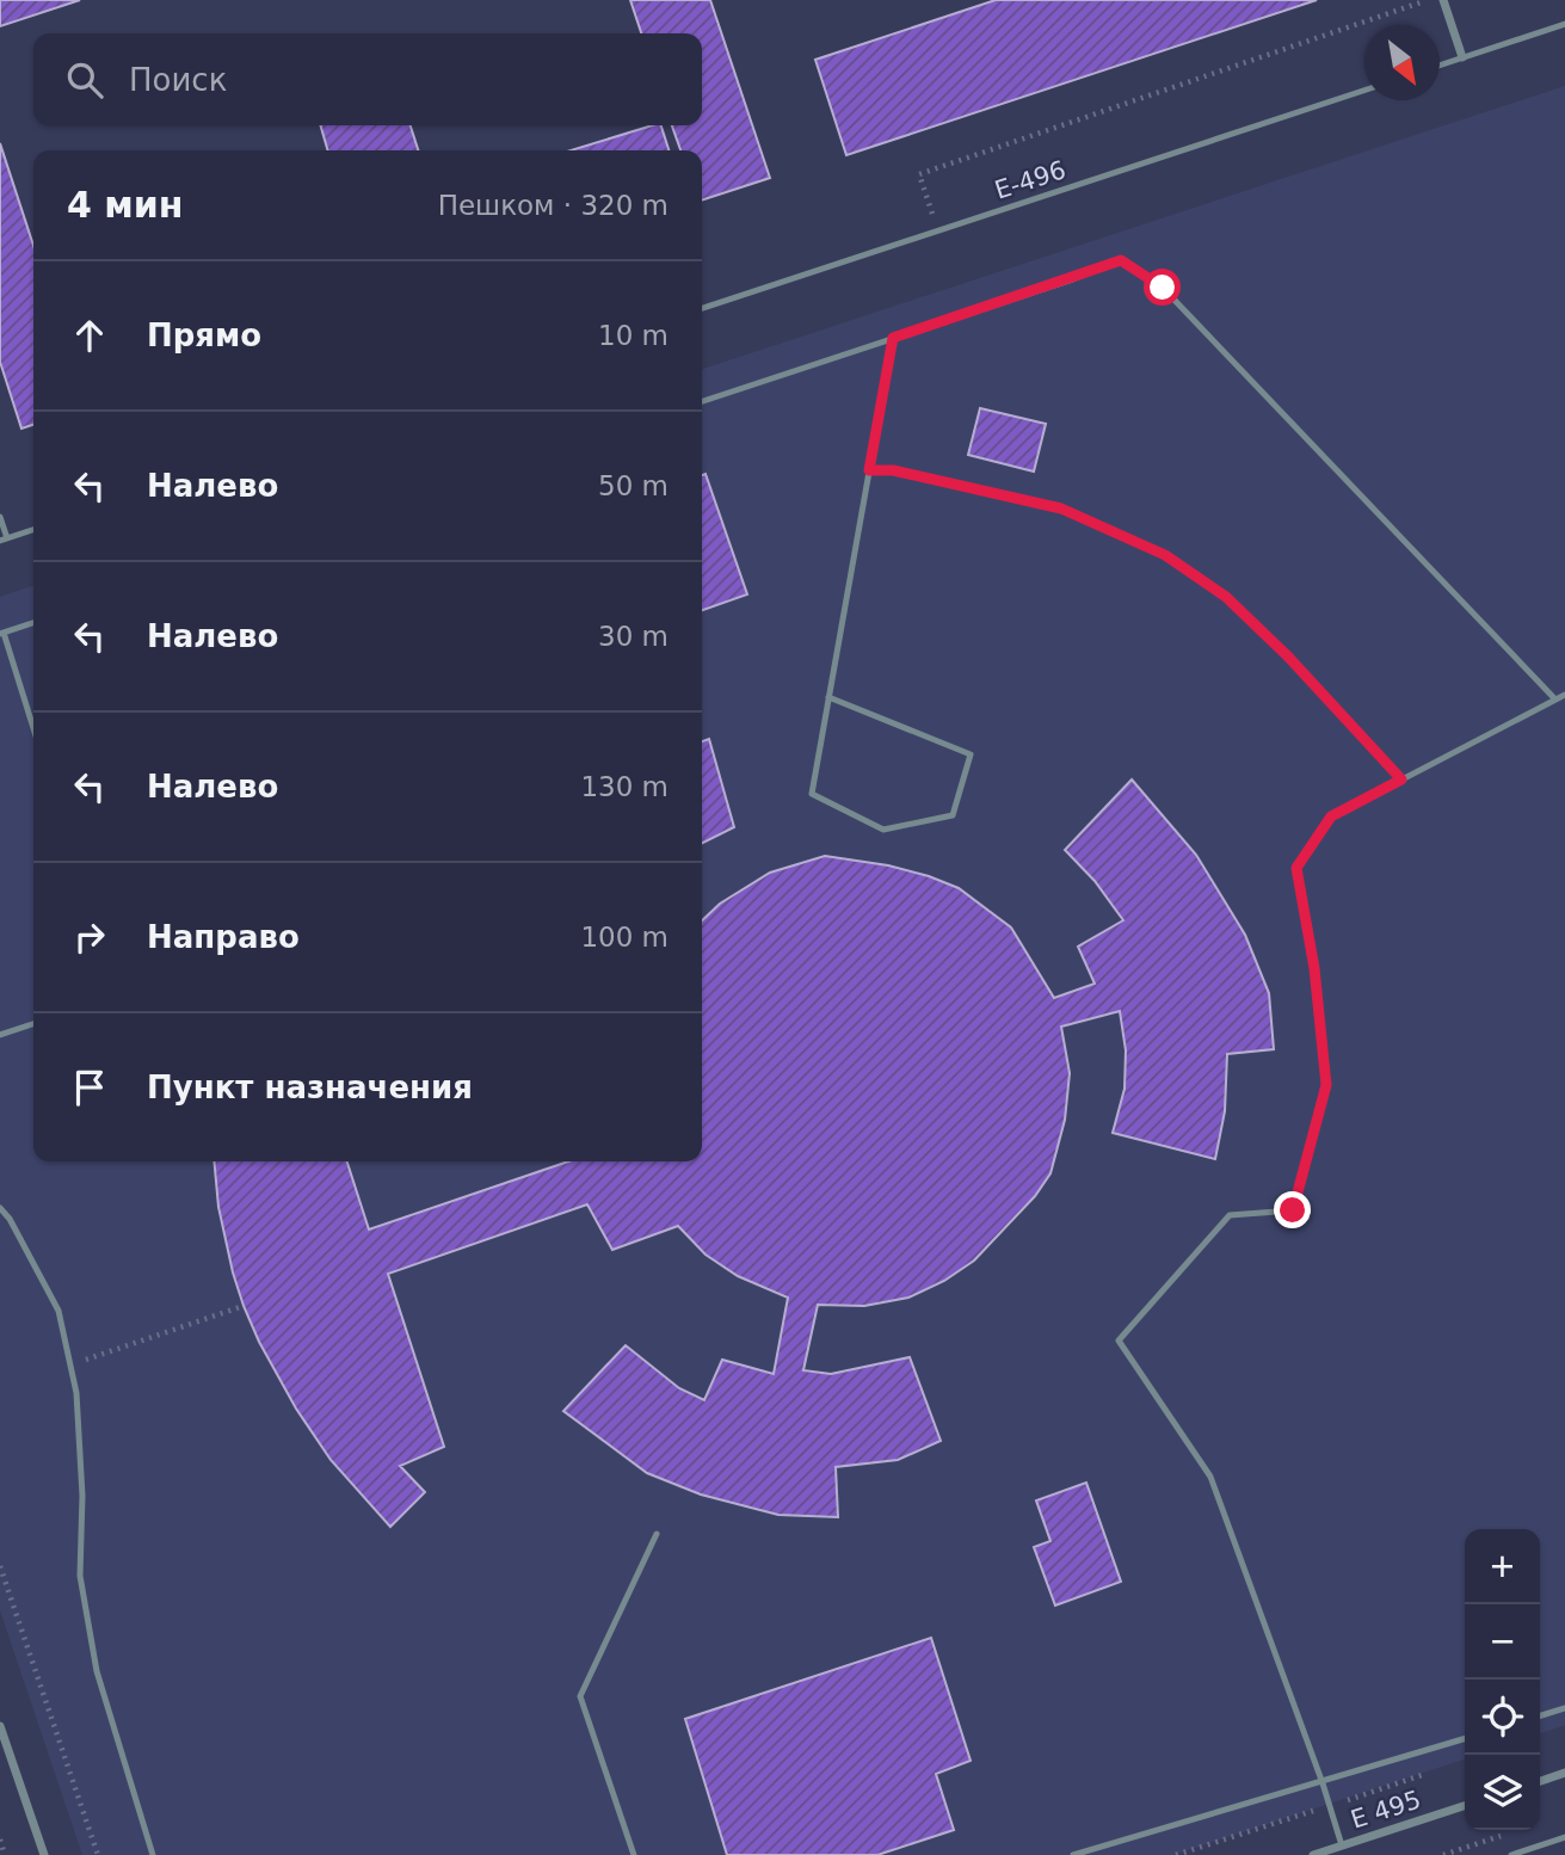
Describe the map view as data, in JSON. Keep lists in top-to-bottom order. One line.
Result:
{"streets":{"street":["E 495"],"lane":["E-496"]},"north":"bottom right","page":{"search":"Поиск","heading":["4 мин","Пешком · 320 m"],"list":[["Прямо","10 m"],["Налево","50 m"],["Налево","30 m"],["Налево","130 m"],["Направо","100 m"],"Пункт назначения"],"map_buttons":["+","−"]}}
